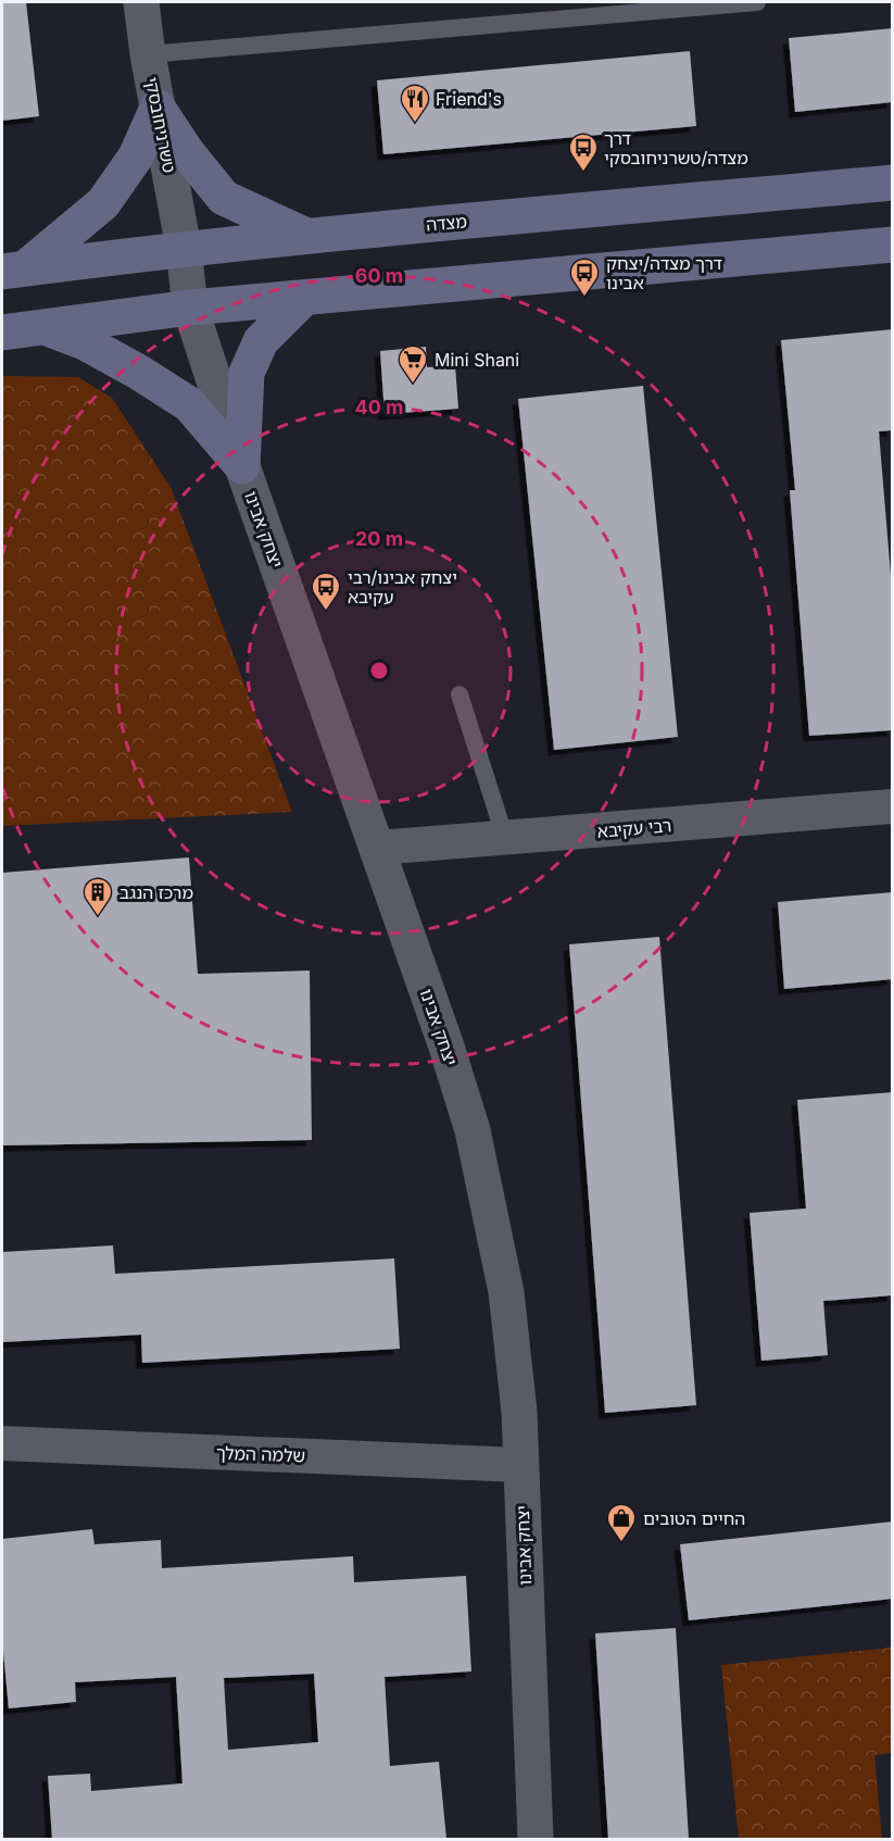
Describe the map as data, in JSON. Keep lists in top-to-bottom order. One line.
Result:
{"streets":{"main road":["מצדה"],"street":["טשרניחובסקי","יצחק אבינו","רבי עקיבא","שלמה המלך"]},"crossings":[["טשרניחובסקי","מצדה"],["טשרניחובסקי","יצחק אבינו"],["מצדה","יצחק אבינו"],["יצחק אבינו","רבי עקיבא"],["יצחק אבינו","שלמה המלך"]],"places":{"restaurant":["Friend's"],"bus stop":["דרך מצדה/טשרניחובסקי","דרך מצדה/יצחק אבינו","יצחק אבינו/רבי עקיבא"],"supermarket":["Mini Shani"],"building":["מרכז הנגב"],"shop":["החיים הטובים"]},"rings":["60 m","40 m","20 m"]}
